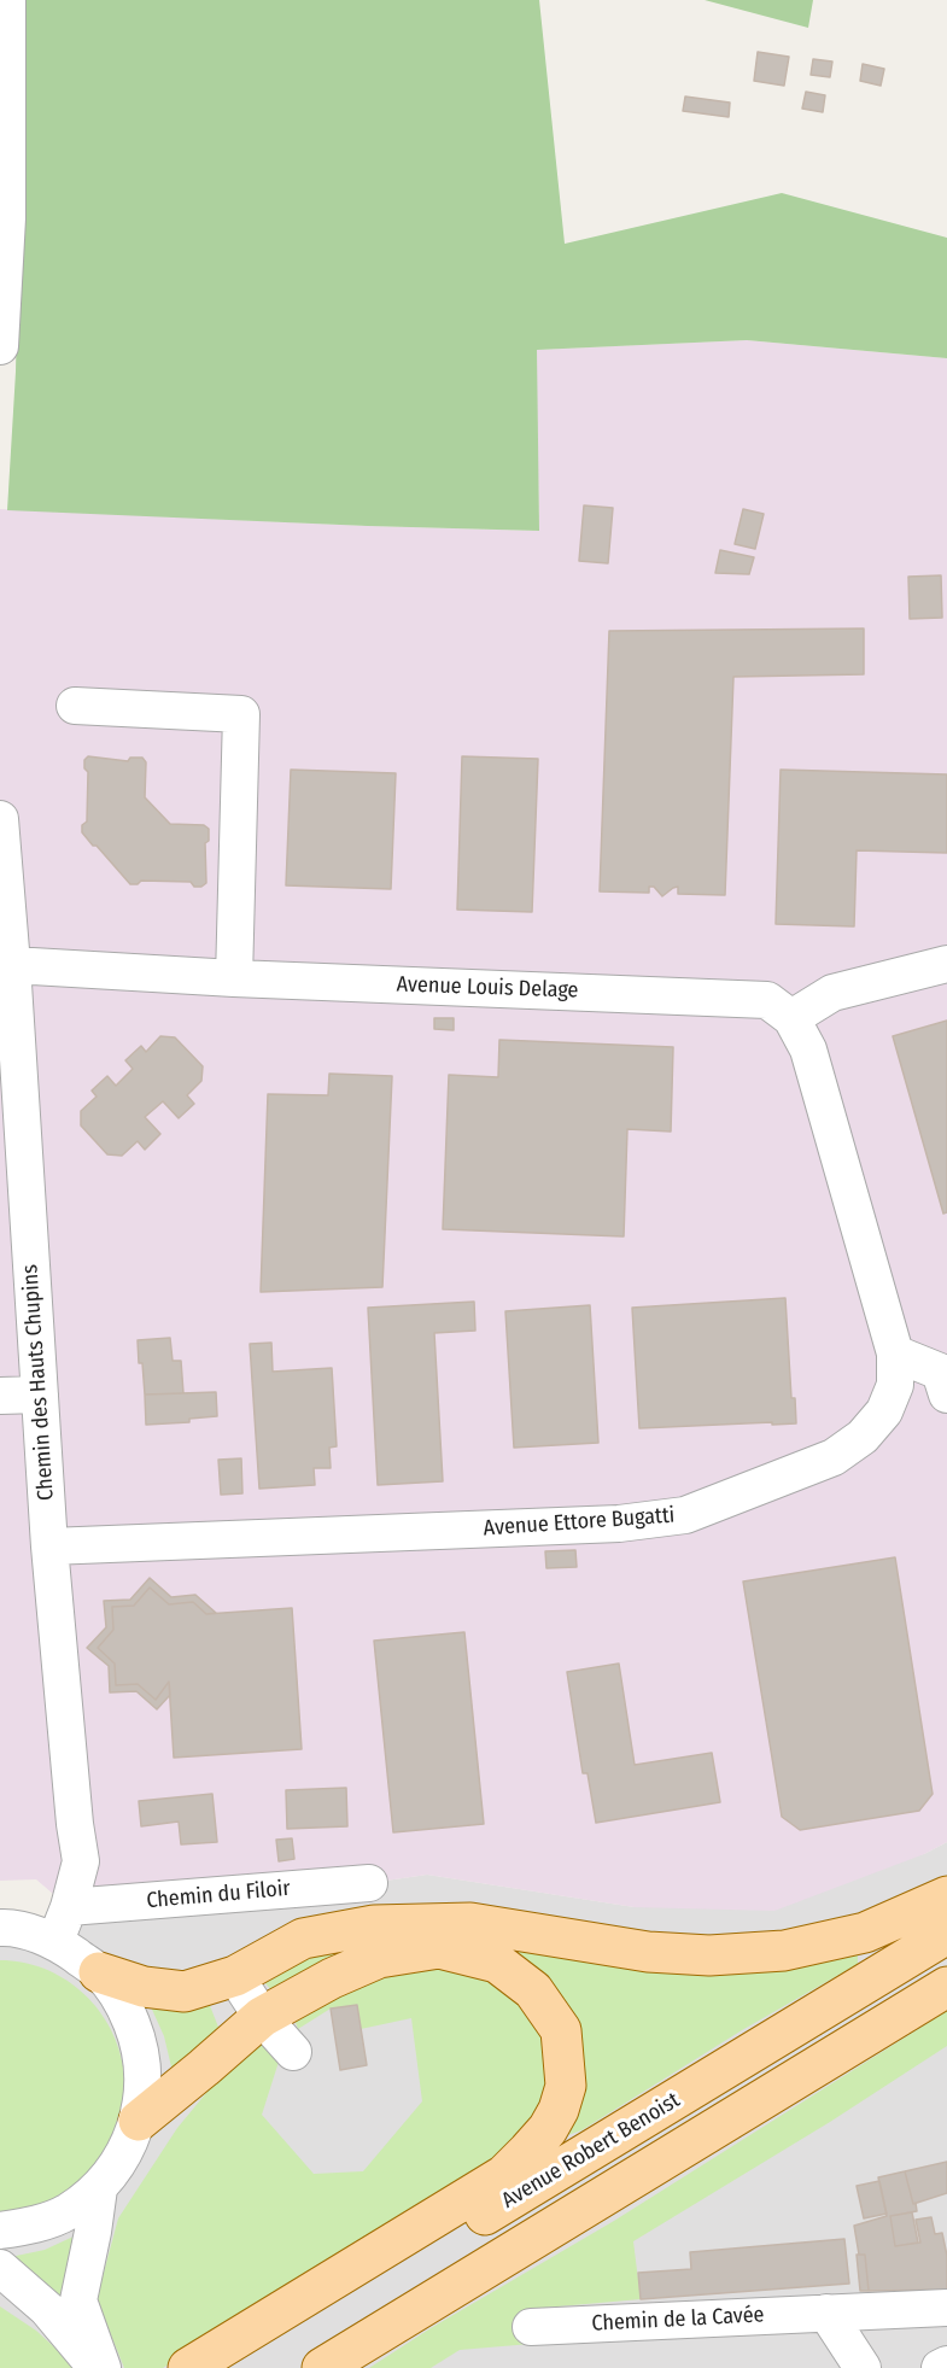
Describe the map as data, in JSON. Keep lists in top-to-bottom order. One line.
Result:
{"streets":{"main road":["Avenue Robert Benoist"],"street":["Avenue Louis Delage","Chemin des Hauts Chupins","Avenue Ettore Bugatti","Chemin du Filoir","Chemin de la Cavée"]},"crossings":[["Avenue Louis Delage","Chemin des Hauts Chupins"],["Avenue Louis Delage","Avenue Ettore Bugatti"],["Chemin des Hauts Chupins","Avenue Ettore Bugatti"],["Chemin des Hauts Chupins","Chemin du Filoir"]]}
